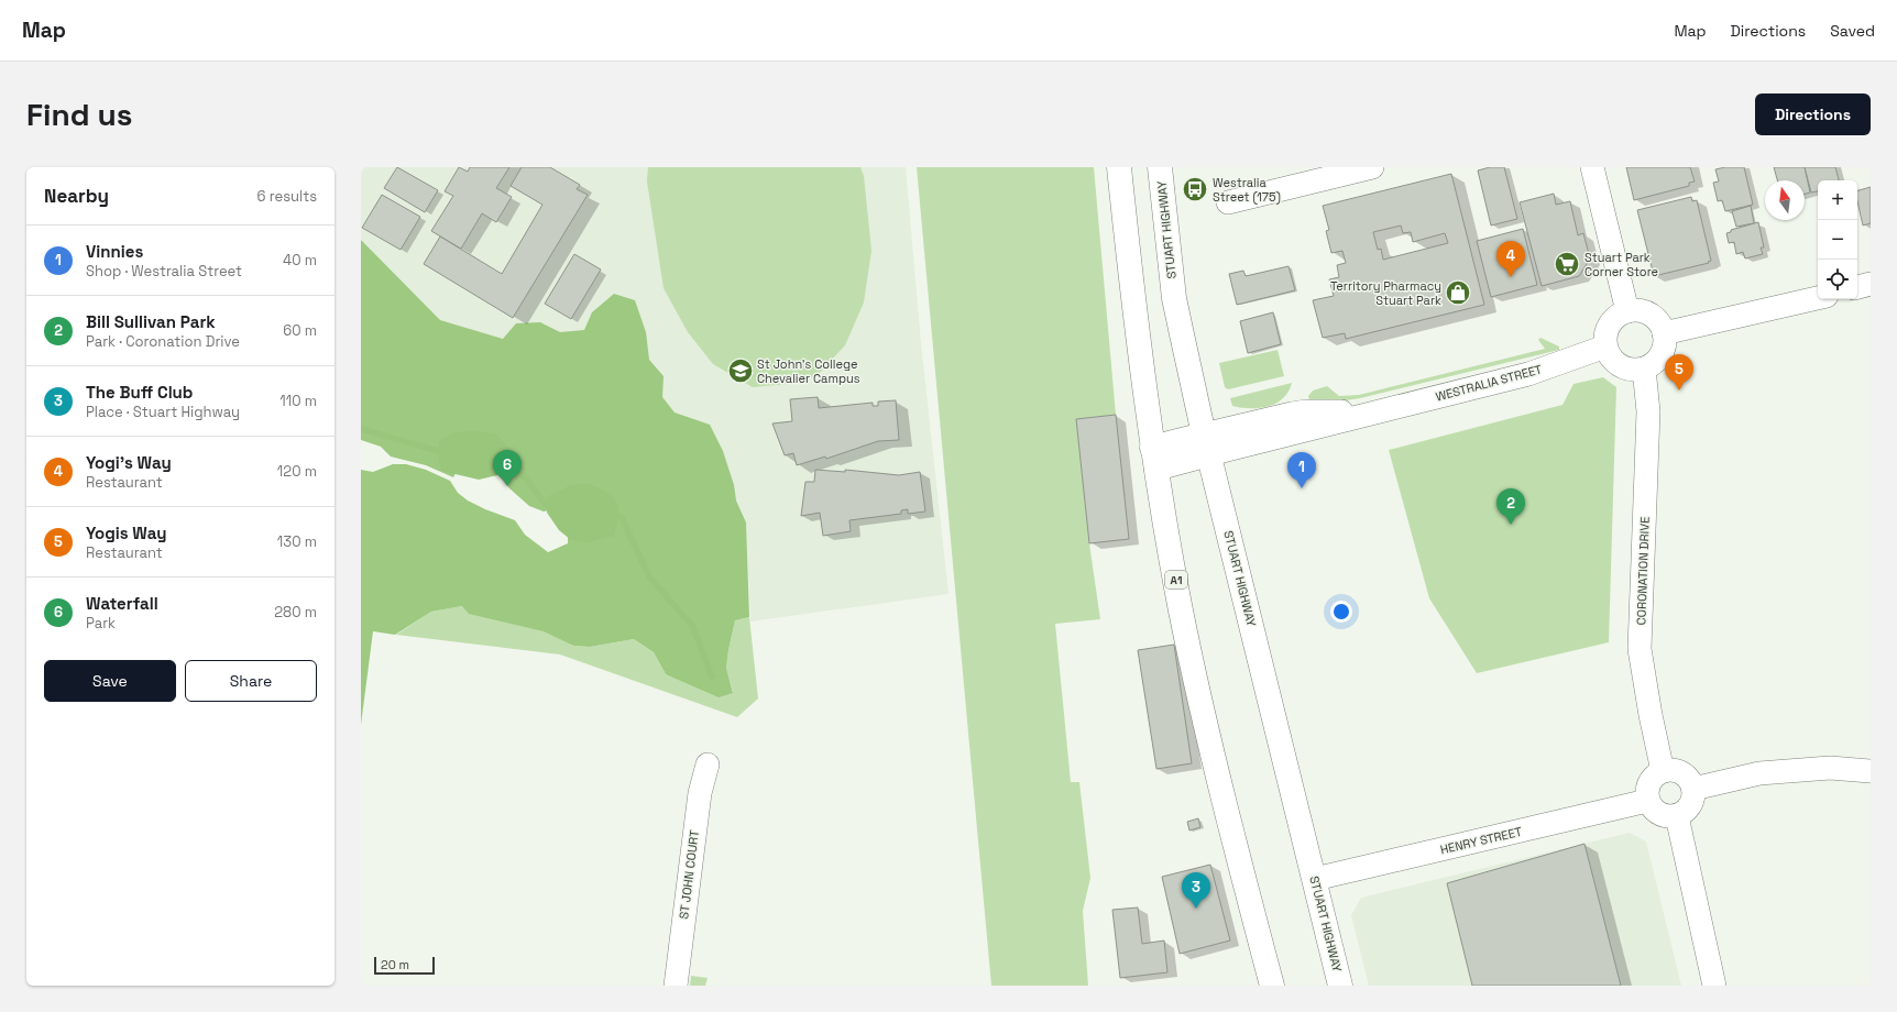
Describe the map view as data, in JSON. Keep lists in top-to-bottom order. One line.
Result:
{"streets":{"highway":["STUART HIGHWAY","WESTRALIA STREET","A1"],"street":["CORONATION DRIVE","HENRY STREET","ST JOHN COURT"]},"crossings":[["STUART HIGHWAY","WESTRALIA STREET"],["STUART HIGHWAY","HENRY STREET"],["WESTRALIA STREET","CORONATION DRIVE"],["WESTRALIA STREET","A1"],["CORONATION DRIVE","HENRY STREET"]],"places":{"bus stop":["Westralia Street (175)"],"supermarket":["Stuart Park Corner Store"],"shop":["Territory Pharmacy Stuart Park"],"school or university":["St John's College Chevalier Campus"]},"scale_bar":"20 m","north":"top","page":{"header":"Map","nav":["Map","Directions","Saved"],"buttons":["Directions",["Save","Share"]],"title":"Find us","heading":["Nearby","6 results"],"map_buttons":["+","−"],"list":[{"mark":"1","name":"Vinnies","note":"Shop · Westralia Street","value":"40 m"},{"mark":"2","name":"Bill Sullivan Park","note":"Park · Coronation Drive","value":"60 m"},{"mark":"3","name":"The Buff Club","note":"Place · Stuart Highway","value":"110 m"},{"mark":"4","name":"Yogi's Way","note":"Restaurant","value":"120 m"},{"mark":"5","name":"Yogis Way","note":"Restaurant","value":"130 m"},{"mark":"6","name":"Waterfall","note":"Park","value":"280 m"}],"pins":["4","5","6","1","2","3"],"scale":"20 m"}}
